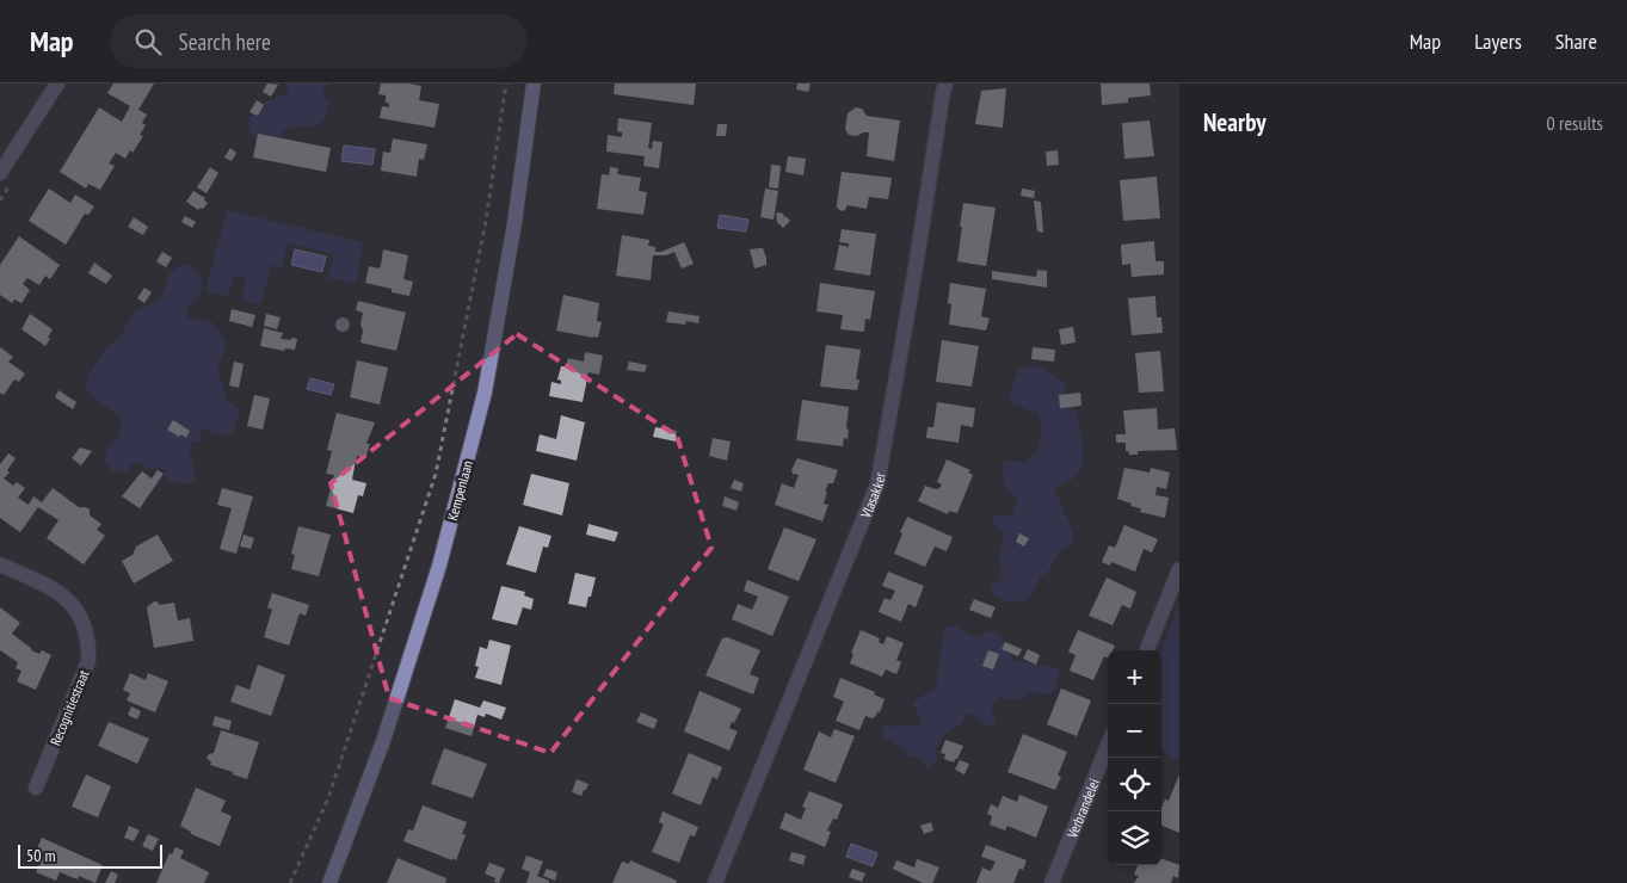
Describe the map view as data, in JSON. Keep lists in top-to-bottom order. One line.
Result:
{"streets":{"main road":["Kempenlaan"],"street":["Vlasakker","Recognitiestraat","Verbrandelei"]},"scale_bar":"50 m","page":{"header":"Map","search":"Search here","nav":["Map","Layers","Share"],"heading":["Nearby","0 results"],"map_buttons":["+","−"],"scale":"50 m"}}
